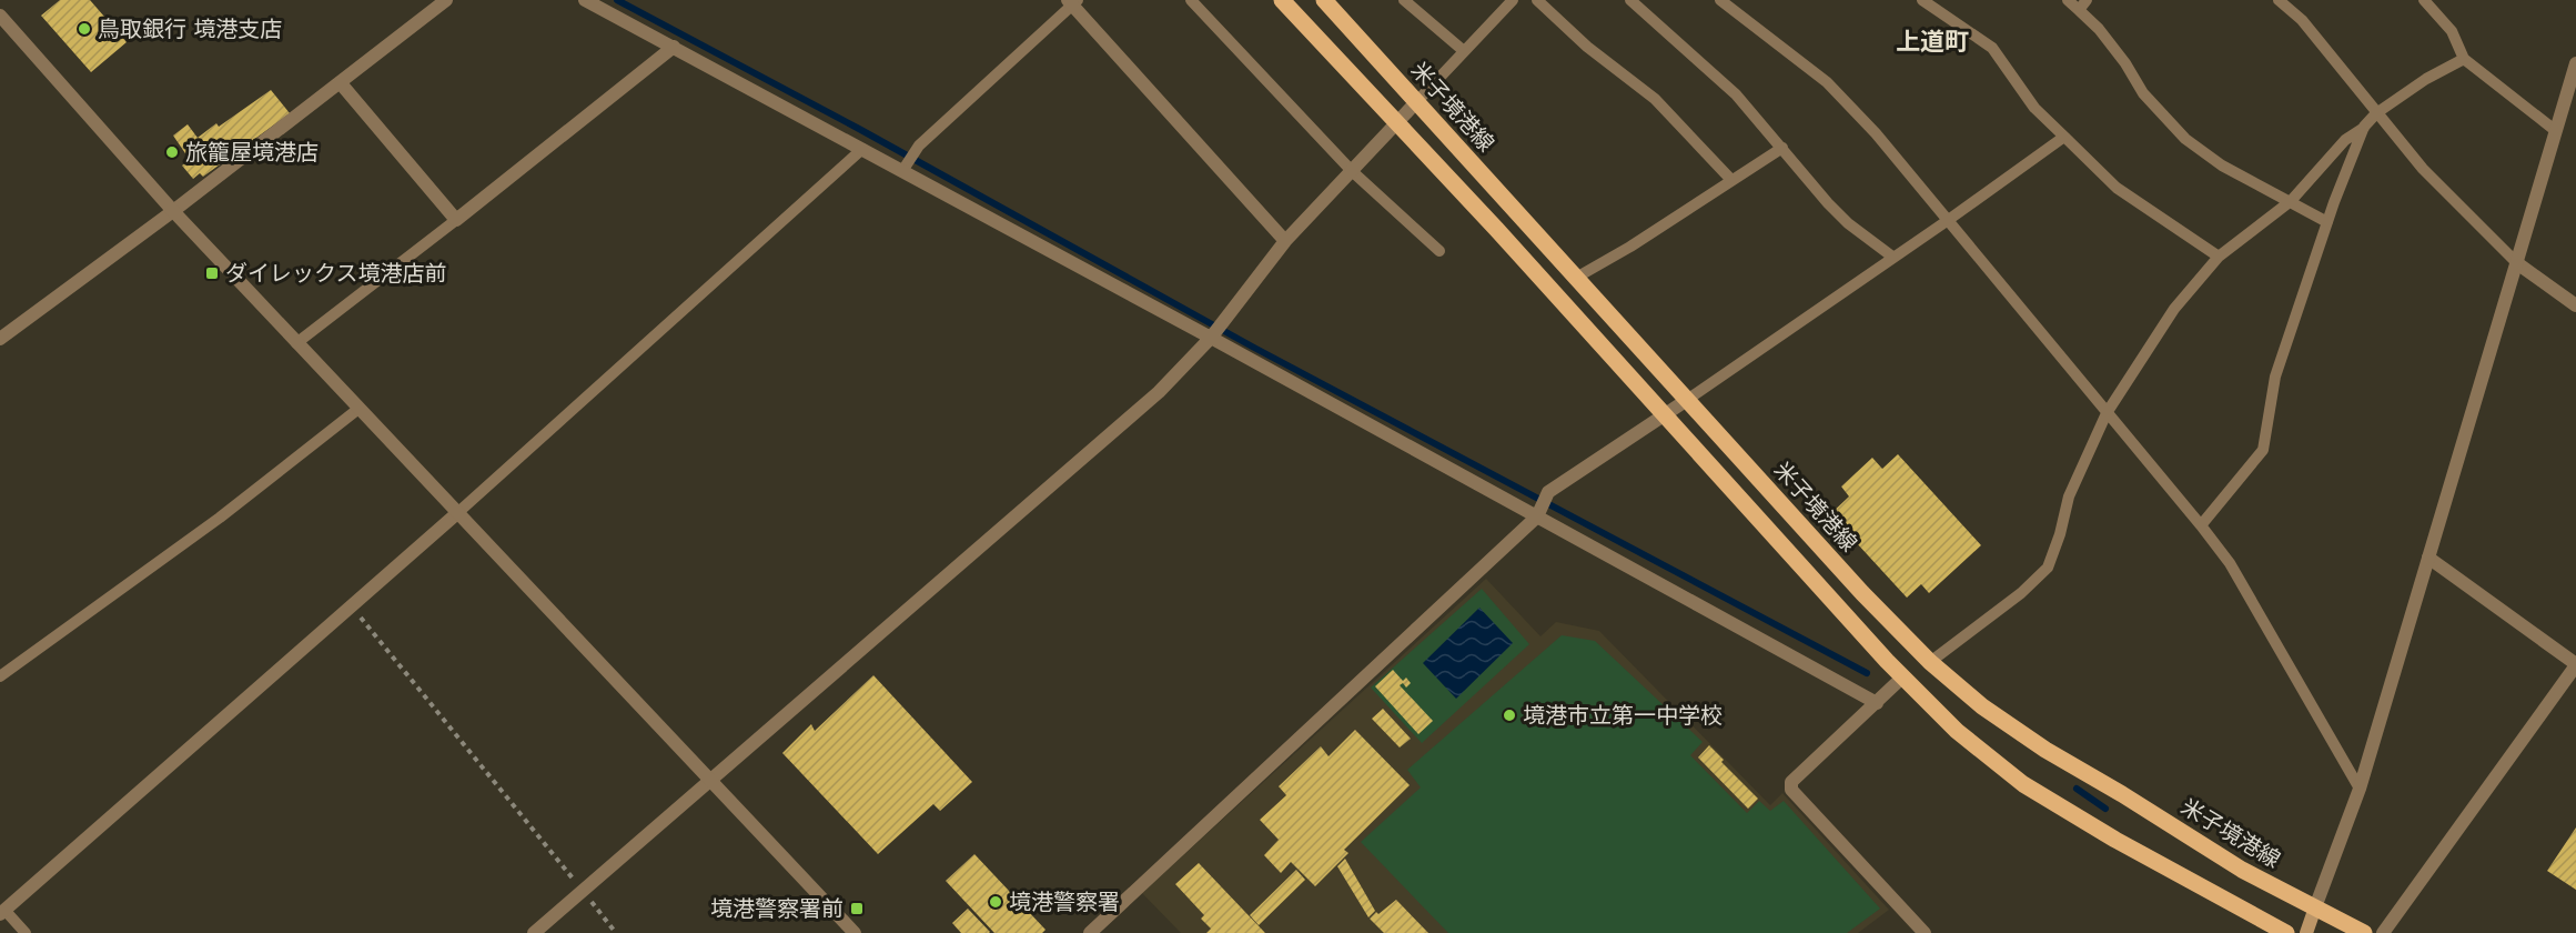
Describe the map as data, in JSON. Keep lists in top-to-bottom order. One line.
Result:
{"streets":{"main road":["米子境港線"]},"districts":["上道町"],"places":{"other":["鳥取銀行 境港支店","旅籠屋境港店","境港市立第一中学校","境港警察署"],"transit":["ダイレックス境港店前","境港警察署前"]}}
